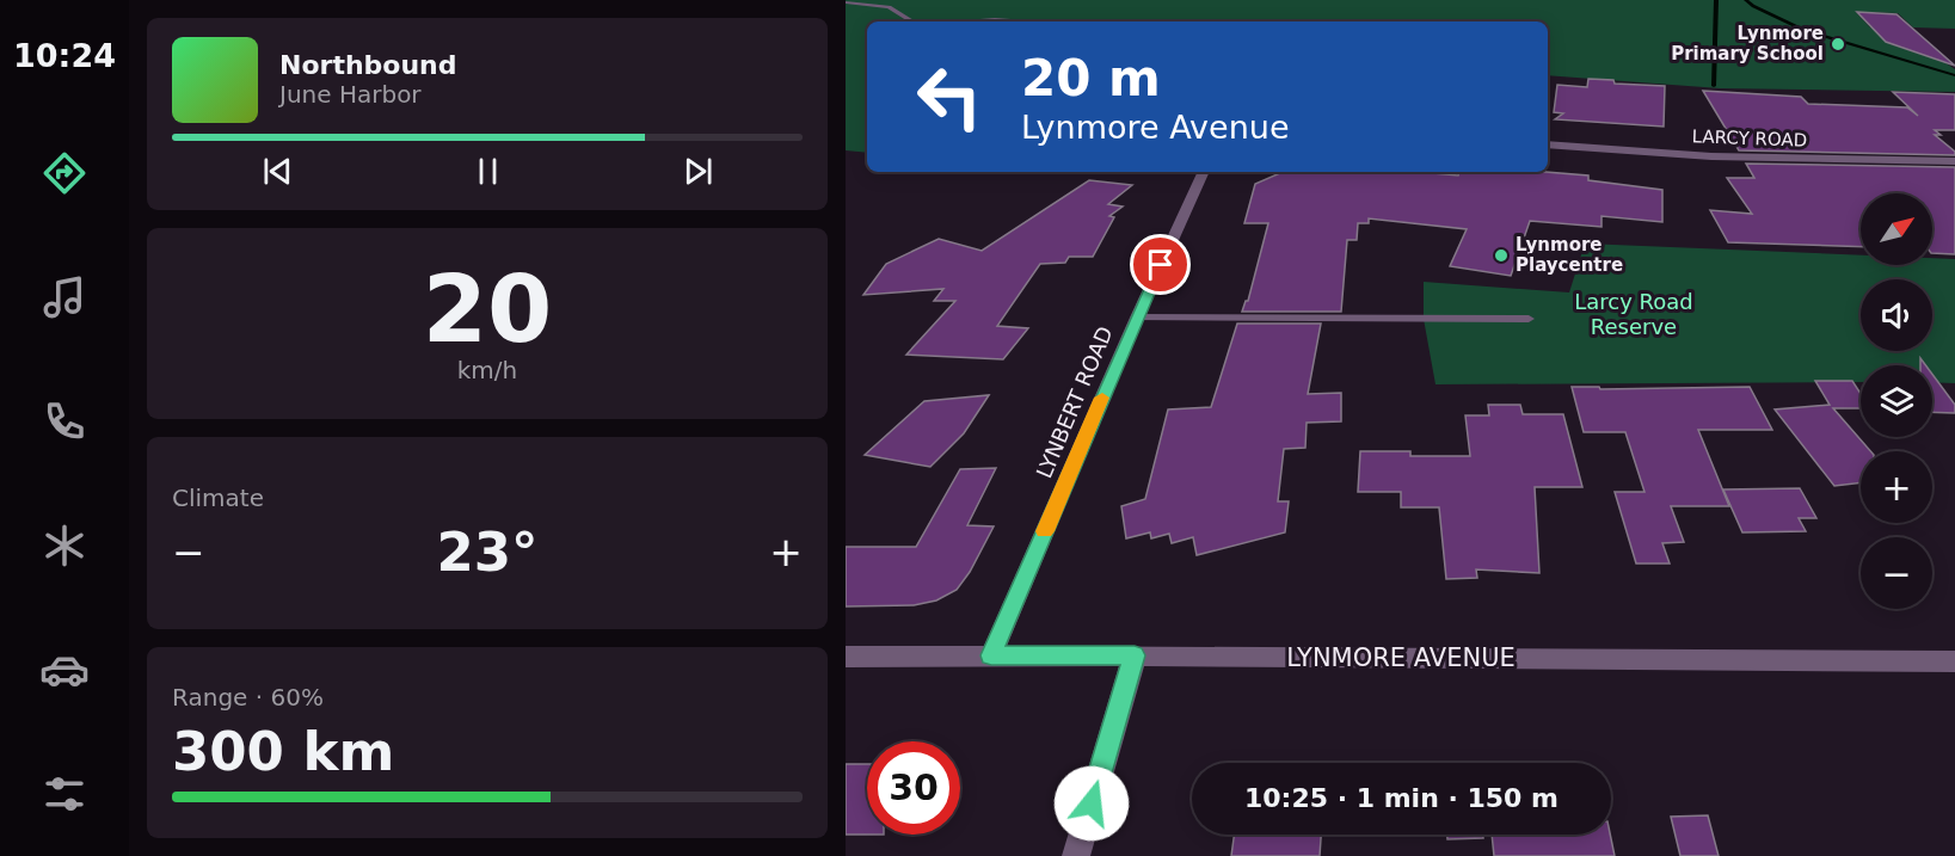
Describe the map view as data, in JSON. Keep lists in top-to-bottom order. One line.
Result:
{"streets":{"street":["LARCY ROAD","LYNBERT ROAD","LYNMORE AVENUE"]},"crossings":[["LYNBERT ROAD","LYNMORE AVENUE"]],"parks":["Larcy Road Reserve"],"places":["Lynmore Primary School","Lynmore Playcentre"],"north":"top right","page":{"tabs":"10:24","turn":["20 m","Lynmore Avenue"],"song":["Northbound","June Harbor"],"map_buttons":["+","−"],"tile":[["20","km/h"],"Climate",["Range · 60%","300 km"]],"heat":["−","23°","+"],"limit":"30","trip":"10:25 · 1 min · 150 m"}}
